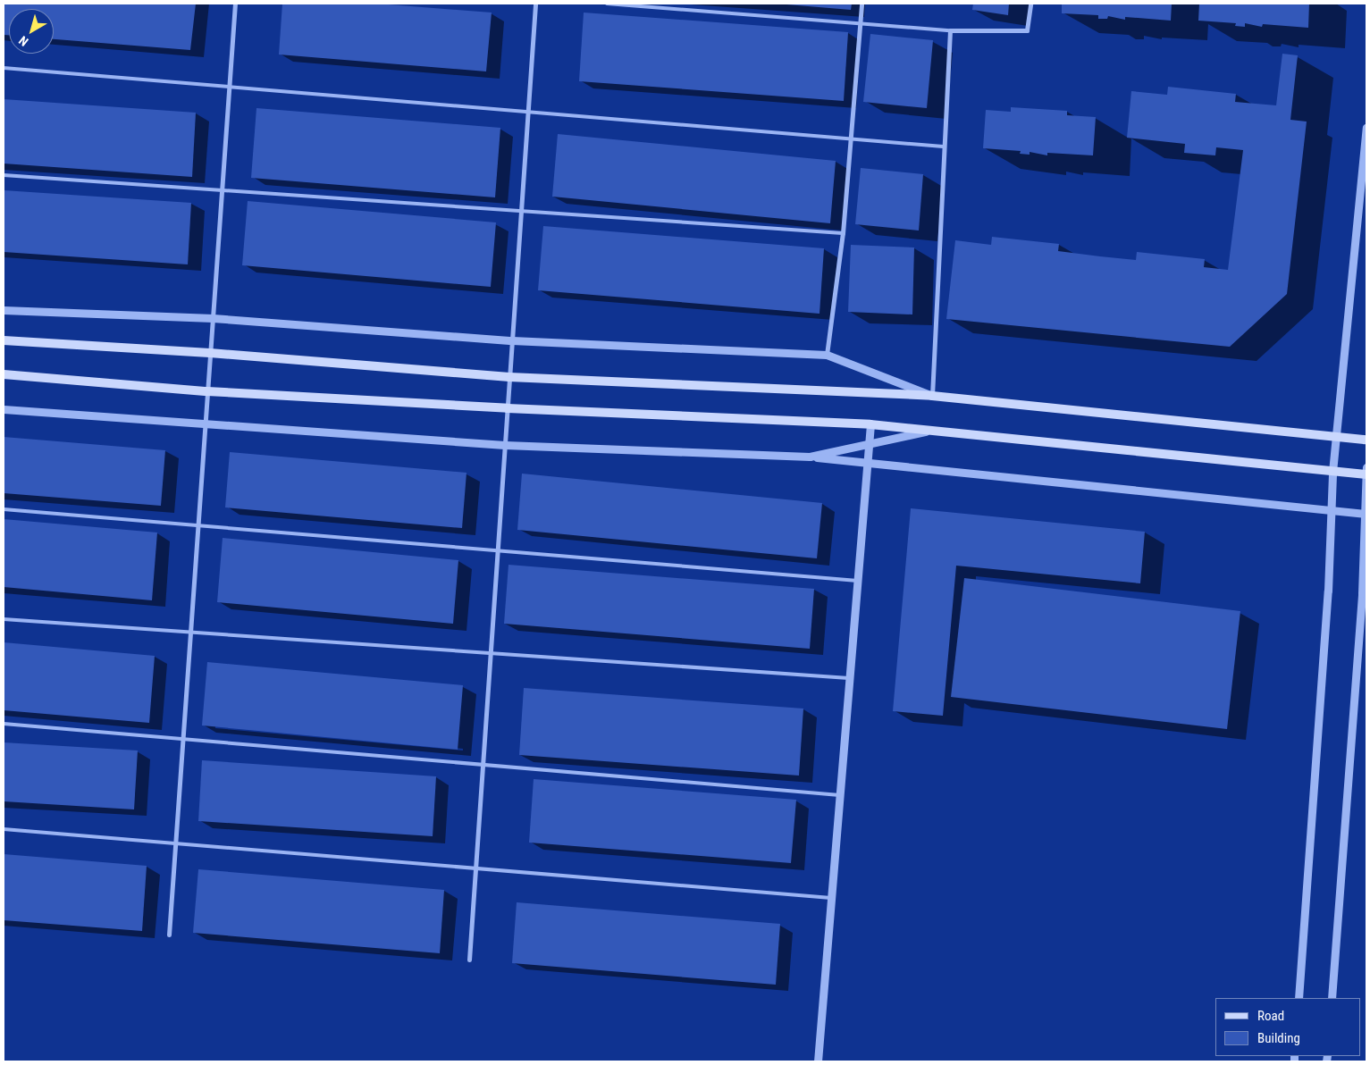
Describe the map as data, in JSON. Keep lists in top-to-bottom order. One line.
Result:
{"legend":["Road","Building"],"north":"bottom left"}
